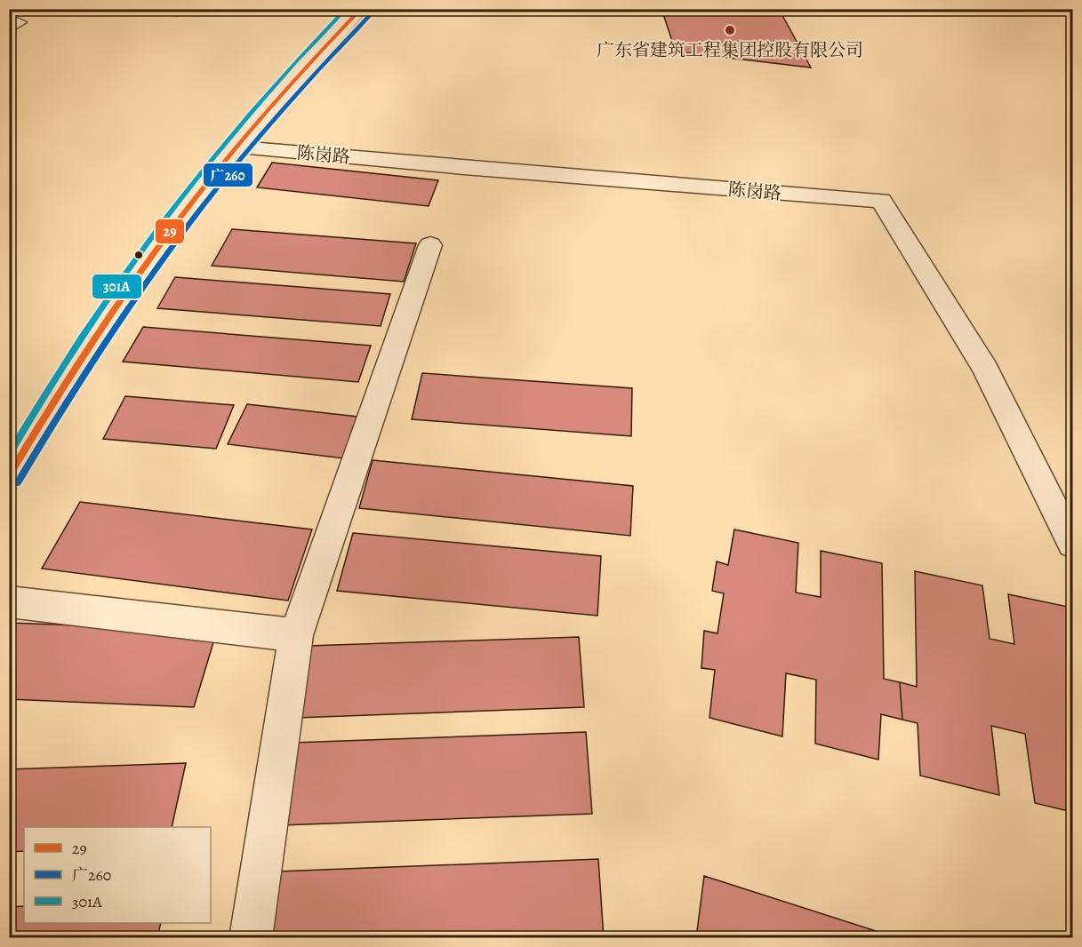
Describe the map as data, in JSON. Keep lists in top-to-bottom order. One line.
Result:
{"streets":{"street":["陈岗路"]},"places":["广东省建筑工程集团控股有限公司"],"lines":["transit line 29","transit line 301A","transit line 广260"],"legend":["29","广260","301A"]}
